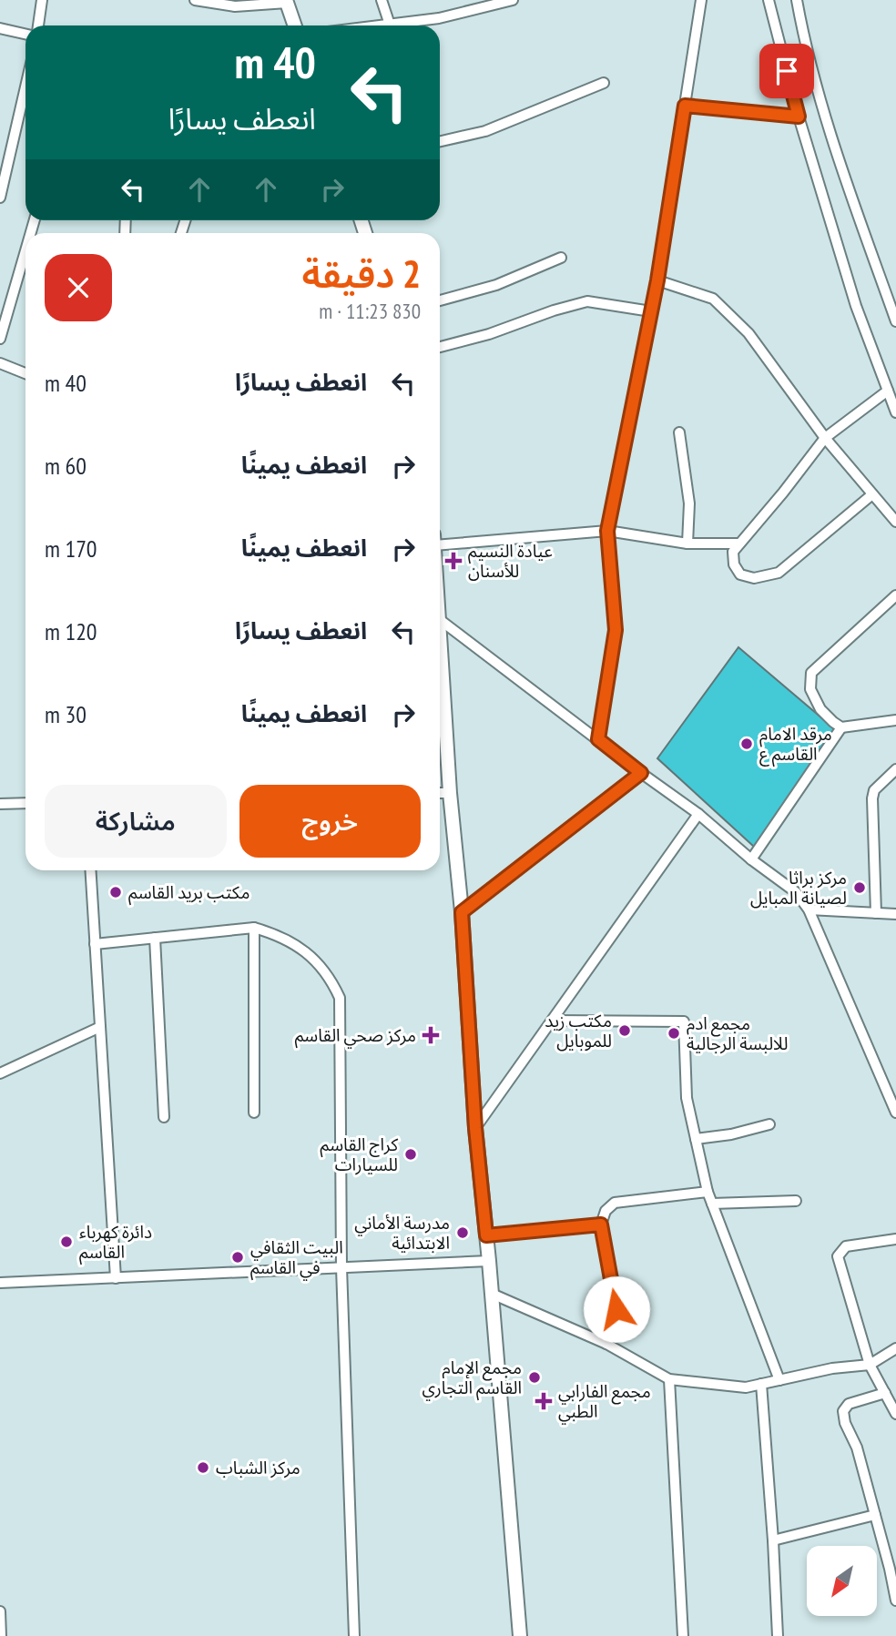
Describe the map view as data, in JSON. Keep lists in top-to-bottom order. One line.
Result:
{"places":{"health":["عيادة النسيم للأسنان","مركز صحي القاسم","مجمع الفارابي الطبي"],"other":["مرقد الامام القاسم ع","مركز براثا لصيانة المبايل","مكتب بريد القاسم","مكتب زيد للموبايل","مجمع ادم للالبسة الرجالية","كراج القاسم للسيارات","مدرسة الأماني الابتدائية","دائرة كهرباء القاسم","البيت الثقافي في القاسم","مجمع الإمام القاسم التجاري","مركز الشباب"]},"north":"bottom left","page":{"turn":["40 m","انعطف يسارًا"],"heading":["2 دقيقة","830 m · 11:23"],"list":[{"name":"انعطف يسارًا","value":"40 m"},{"name":"انعطف يمينًا","value":"60 m"},{"name":"انعطف يمينًا","value":"170 m"},{"name":"انعطف يسارًا","value":"120 m"},{"name":"انعطف يمينًا","value":"30 m"}],"buttons":["خروج","مشاركة"]}}
